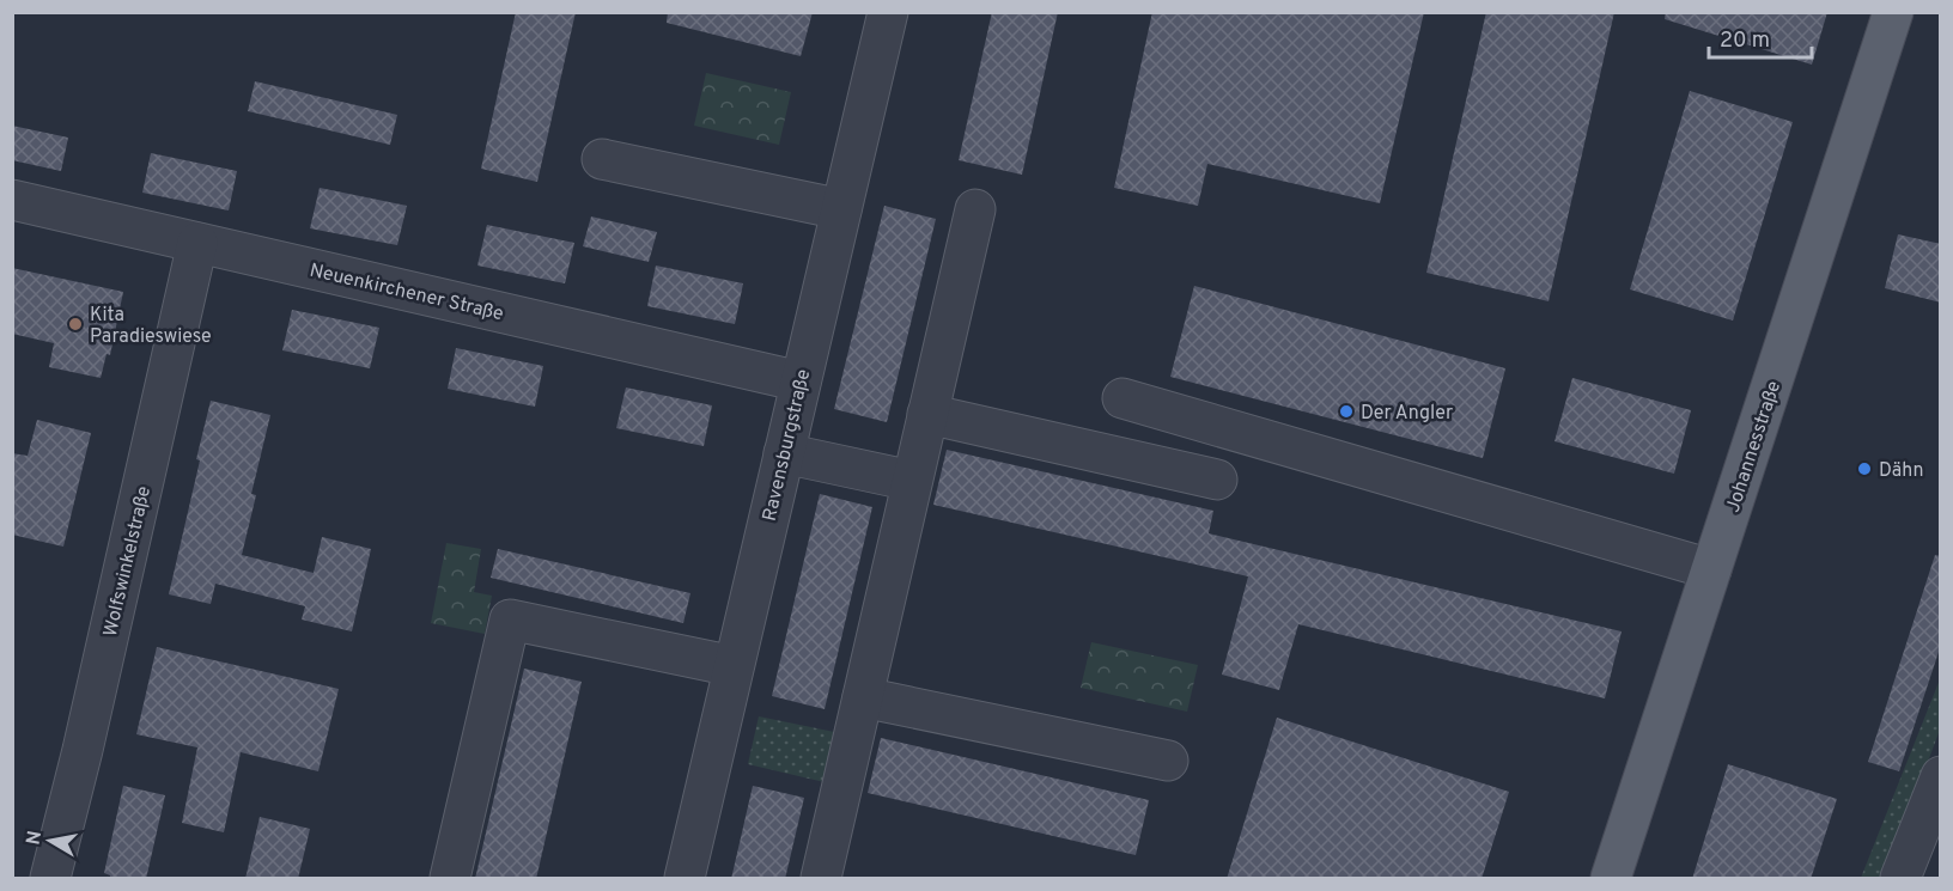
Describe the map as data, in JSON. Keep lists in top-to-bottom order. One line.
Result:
{"streets":{"main road":["Johannesstraße"],"street":["Neuenkirchener Straße","Ravensburgstraße","Wolfswinkelstraße"]},"crossings":[["Neuenkirchener Straße","Ravensburgstraße"],["Neuenkirchener Straße","Wolfswinkelstraße"]],"places":["Kita Paradieswiese","Der Angler","Dähn"],"scale_bar":"20 m","north":"left"}
